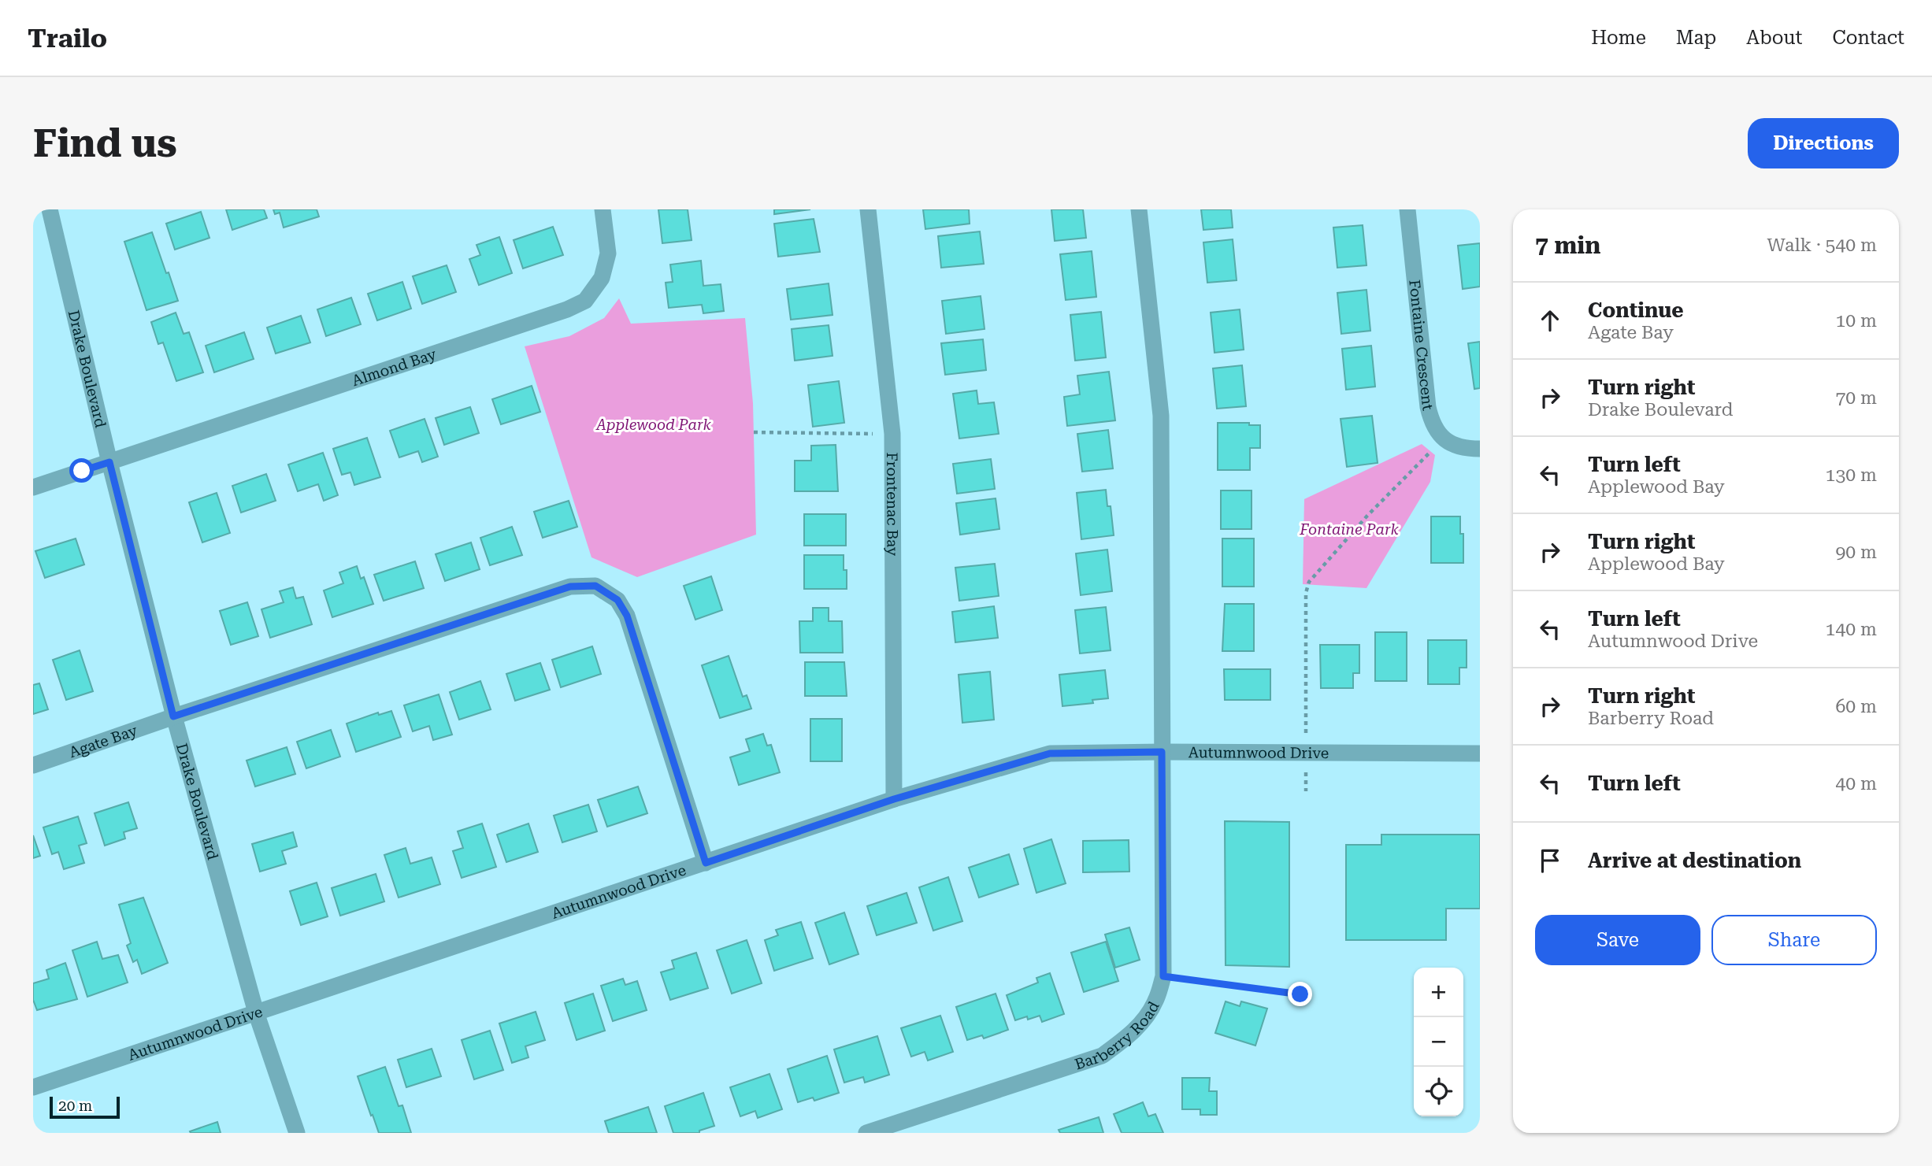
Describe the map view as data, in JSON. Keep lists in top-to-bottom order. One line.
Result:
{"streets":{"street":["Fontaine Crescent","Almond Bay","Drake Boulevard","Frontenac Bay","Agate Bay","Autumnwood Drive","Barberry Road"]},"crossings":[["Almond Bay","Drake Boulevard"],["Drake Boulevard","Agate Bay"],["Drake Boulevard","Autumnwood Drive"],["Frontenac Bay","Autumnwood Drive"],["Agate Bay","Autumnwood Drive"],["Autumnwood Drive","Barberry Road"]],"parks":["Applewood Park","Fontaine Park"],"scale_bar":"20 m","page":{"header":"Trailo","nav":["Home","Map","About","Contact"],"buttons":["Directions",["Save","Share"]],"title":"Find us","heading":["7 min","Walk · 540 m"],"list":[["Continue","Agate Bay","10 m"],["Turn right","Drake Boulevard","70 m"],["Turn left","Applewood Bay","130 m"],["Turn right","Applewood Bay","90 m"],["Turn left","Autumnwood Drive","140 m"],["Turn right","Barberry Road","60 m"],["Turn left","40 m"],"Arrive at destination"],"map_buttons":["+","−"],"scale":"20 m"}}
